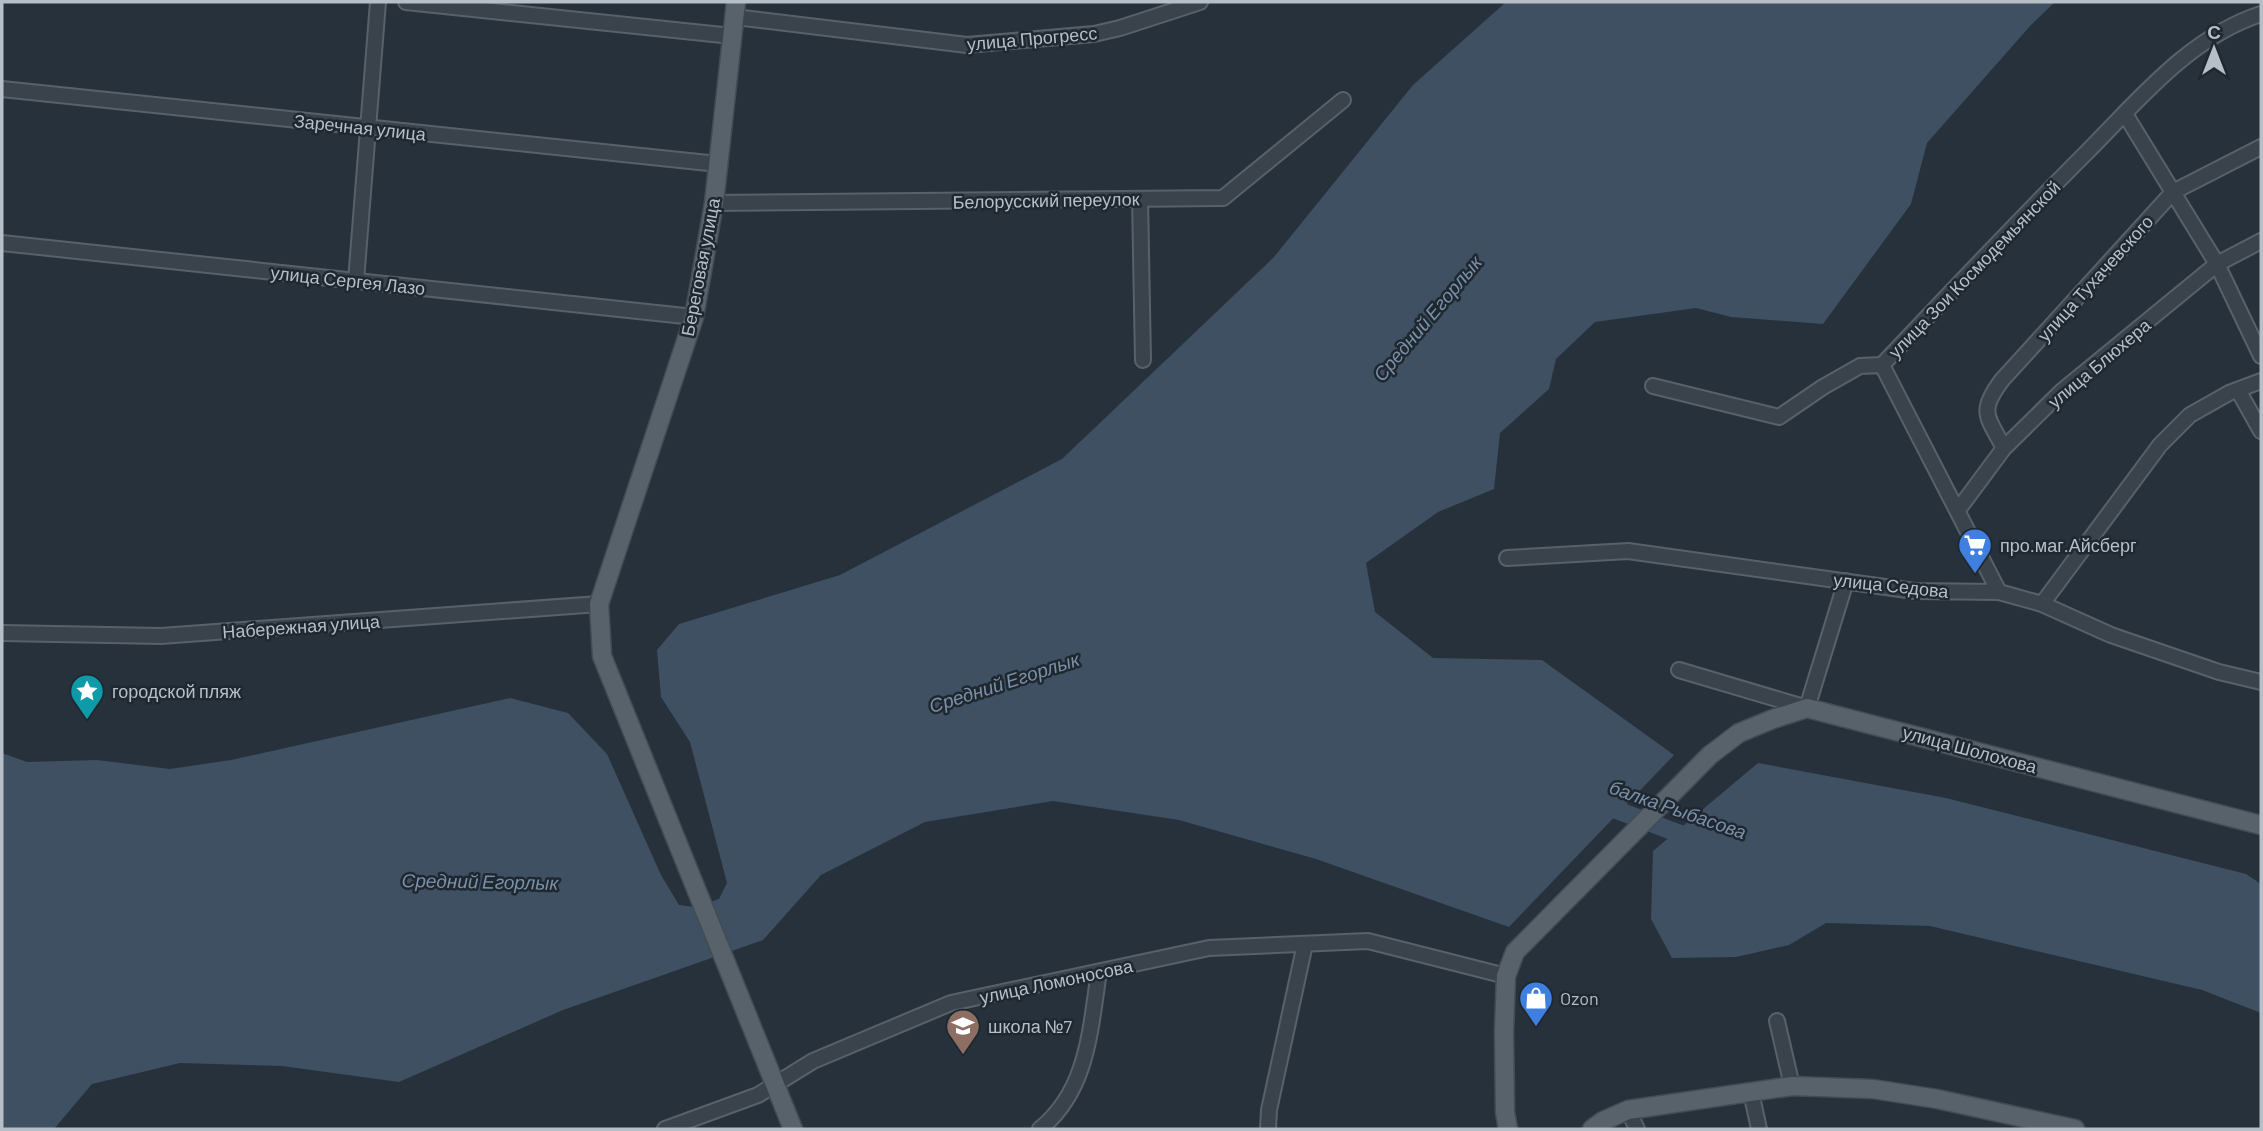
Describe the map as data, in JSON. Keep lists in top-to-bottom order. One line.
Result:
{"streets":{"main road":["Береговая улица","улица Шолохова"],"street":["улица Прогресс","Заречная улица","Белорусский переулок","улица Зои Космодемьянской","улица Тухачевского","улица Сергея Лазо","улица Блюхера","улица Седова","Набережная улица","улица Ломоносова"]},"crossings":[["улица Прогресс","Береговая улица"],["Заречная улица","Береговая улица"],["Белорусский переулок","Береговая улица"],["Береговая улица","улица Сергея Лазо"],["Береговая улица","Набережная улица"],["улица Зои Космодемьянской","улица Блюхера"],["улица Зои Космодемьянской","улица Седова"],["улица Тухачевского","улица Блюхера"]],"water":["Средний Егорлык","балка Рыбасова"],"places":{"supermarket":["про.маг.Айсберг"],"place":["городской пляж"],"shop":["Ozon"],"school or university":["школа №7"]},"north":"top"}
